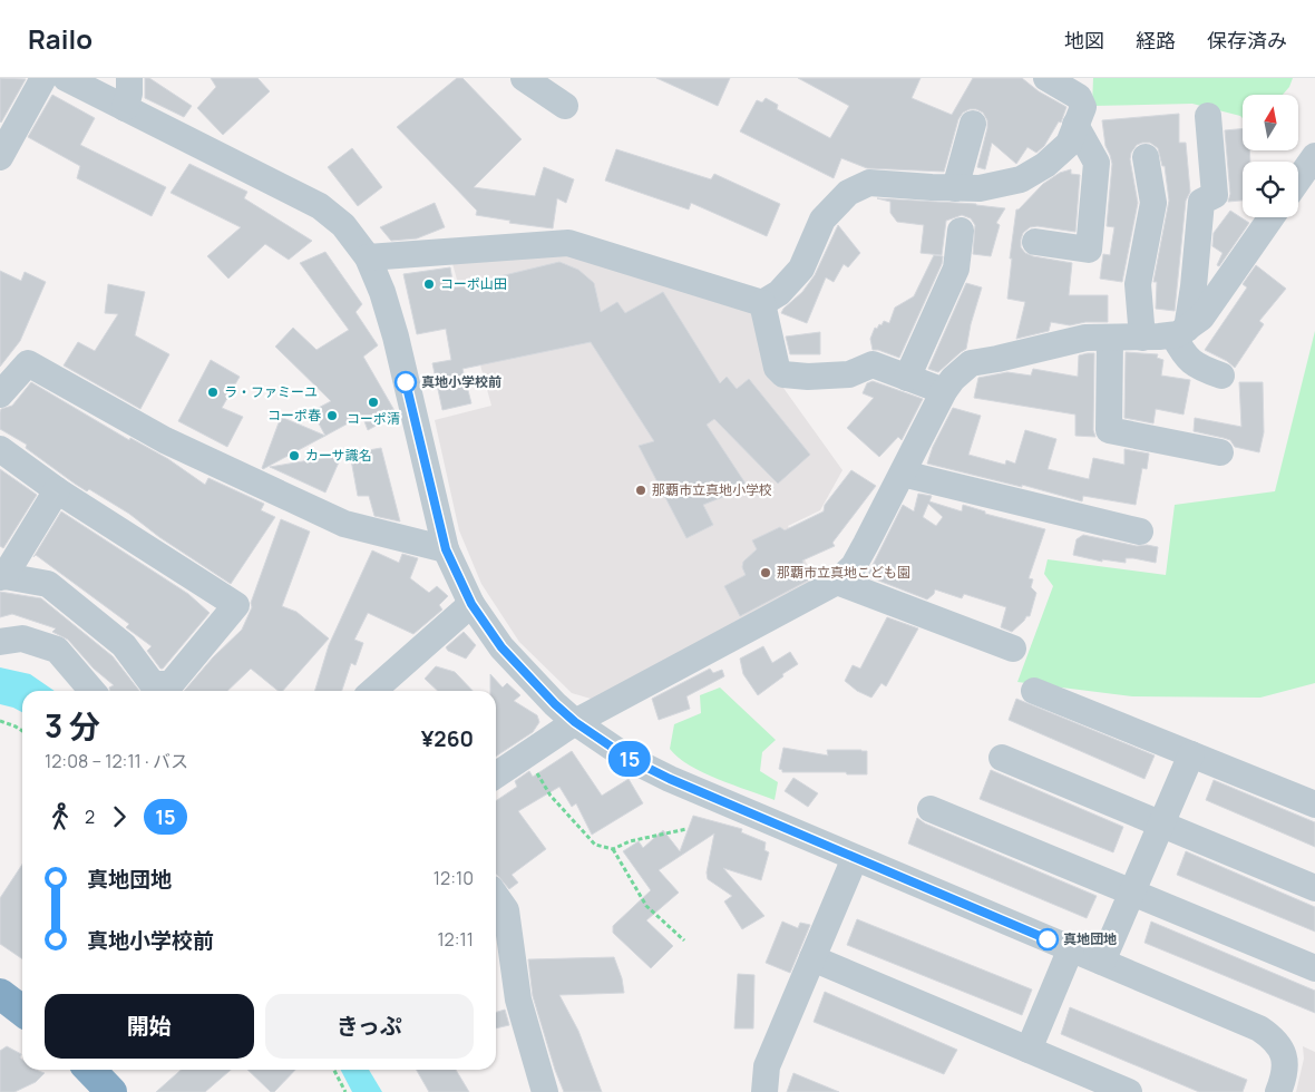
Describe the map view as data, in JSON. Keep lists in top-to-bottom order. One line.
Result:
{"places":["コーポ山田","真地小学校前","ラ・ファミーユ","コーポ清","コーポ春","カーサ識名","那覇市立真地小学校","那覇市立真地こども園","真地団地"],"lines":["bus line 15"],"north":"top","page":{"header":"Railo","nav":["地図","経路","保存済み"],"on_map":"15","heading":["3 分","12:08 – 12:11 · バス","¥260"],"legs":["2","15"],"list":[{"name":"真地団地","value":"12:10"},{"name":"真地小学校前","value":"12:11"}],"buttons":["開始","きっぷ"]}}
